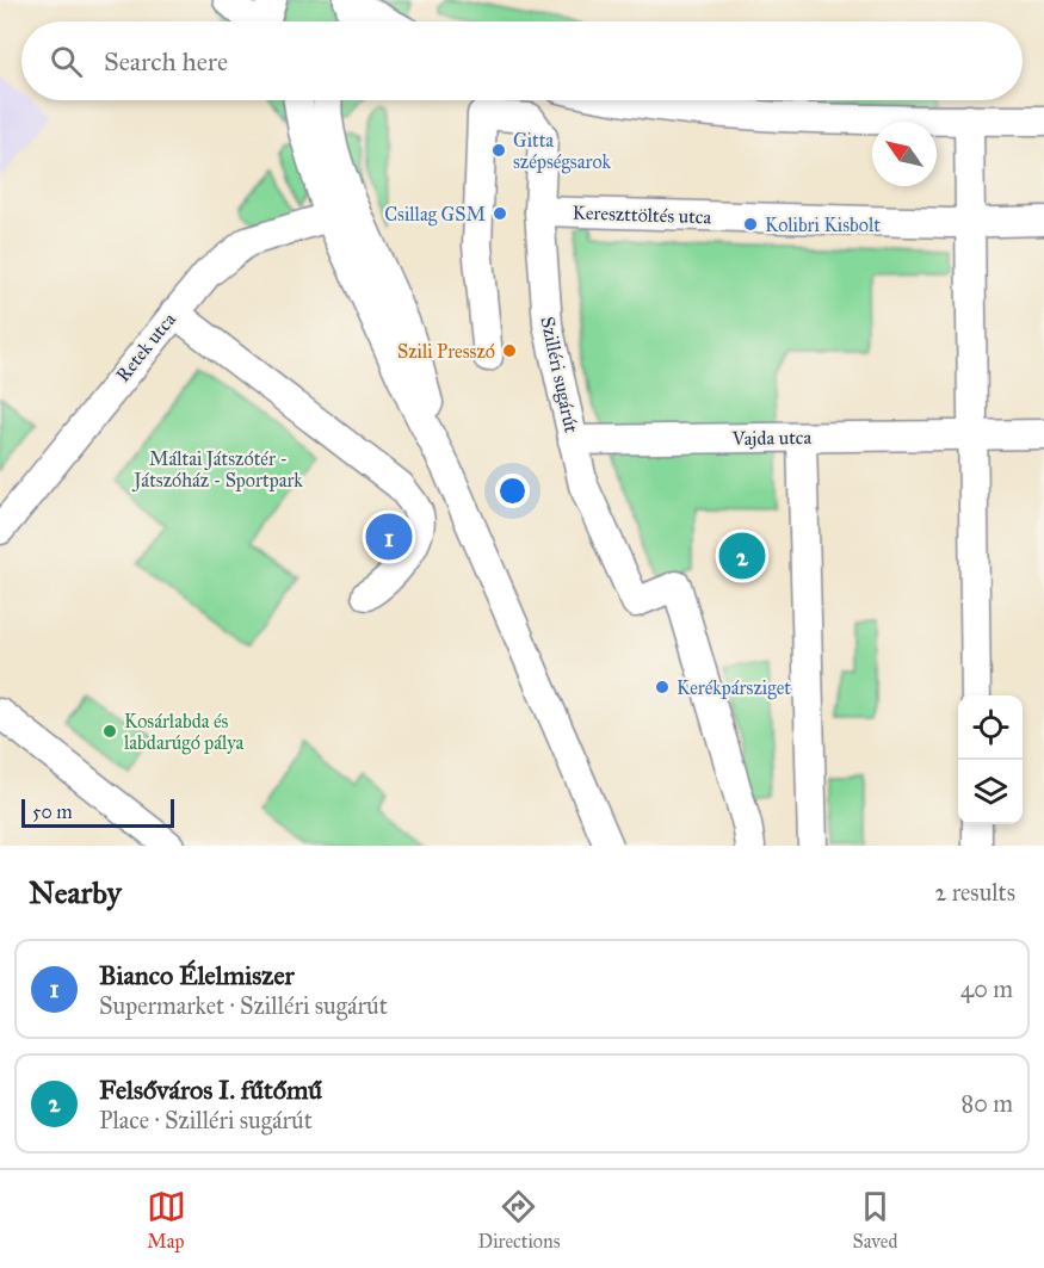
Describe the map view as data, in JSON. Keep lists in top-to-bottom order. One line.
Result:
{"streets":{"street":["Kereszttöltés utca","Retek utca","Szilléri sugárút","Vajda utca"]},"crossings":[["Kereszttöltés utca","Szilléri sugárút"],["Szilléri sugárút","Vajda utca"]],"parks":["Máltai Játszótér - Játszóház - Sportpark"],"places":["Gitta szépségsarok","Csillag GSM","Kolibri Kisbolt","Szili Presszó","Kerékpársziget","Kosárlabda és labdarúgó pálya"],"scale_bar":"50 m","north":"top left","page":{"search":"Search here","pins":["1","2"],"scale":"50 m","heading":["Nearby","2 results"],"list":[{"mark":"1","name":"Bianco Élelmiszer","note":"Supermarket · Szilléri sugárút","value":"40 m"},{"mark":"2","name":"Felsőváros I. fűtőmű","note":"Place · Szilléri sugárút","value":"80 m"}],"nav":["Map","Directions","Saved"]}}
